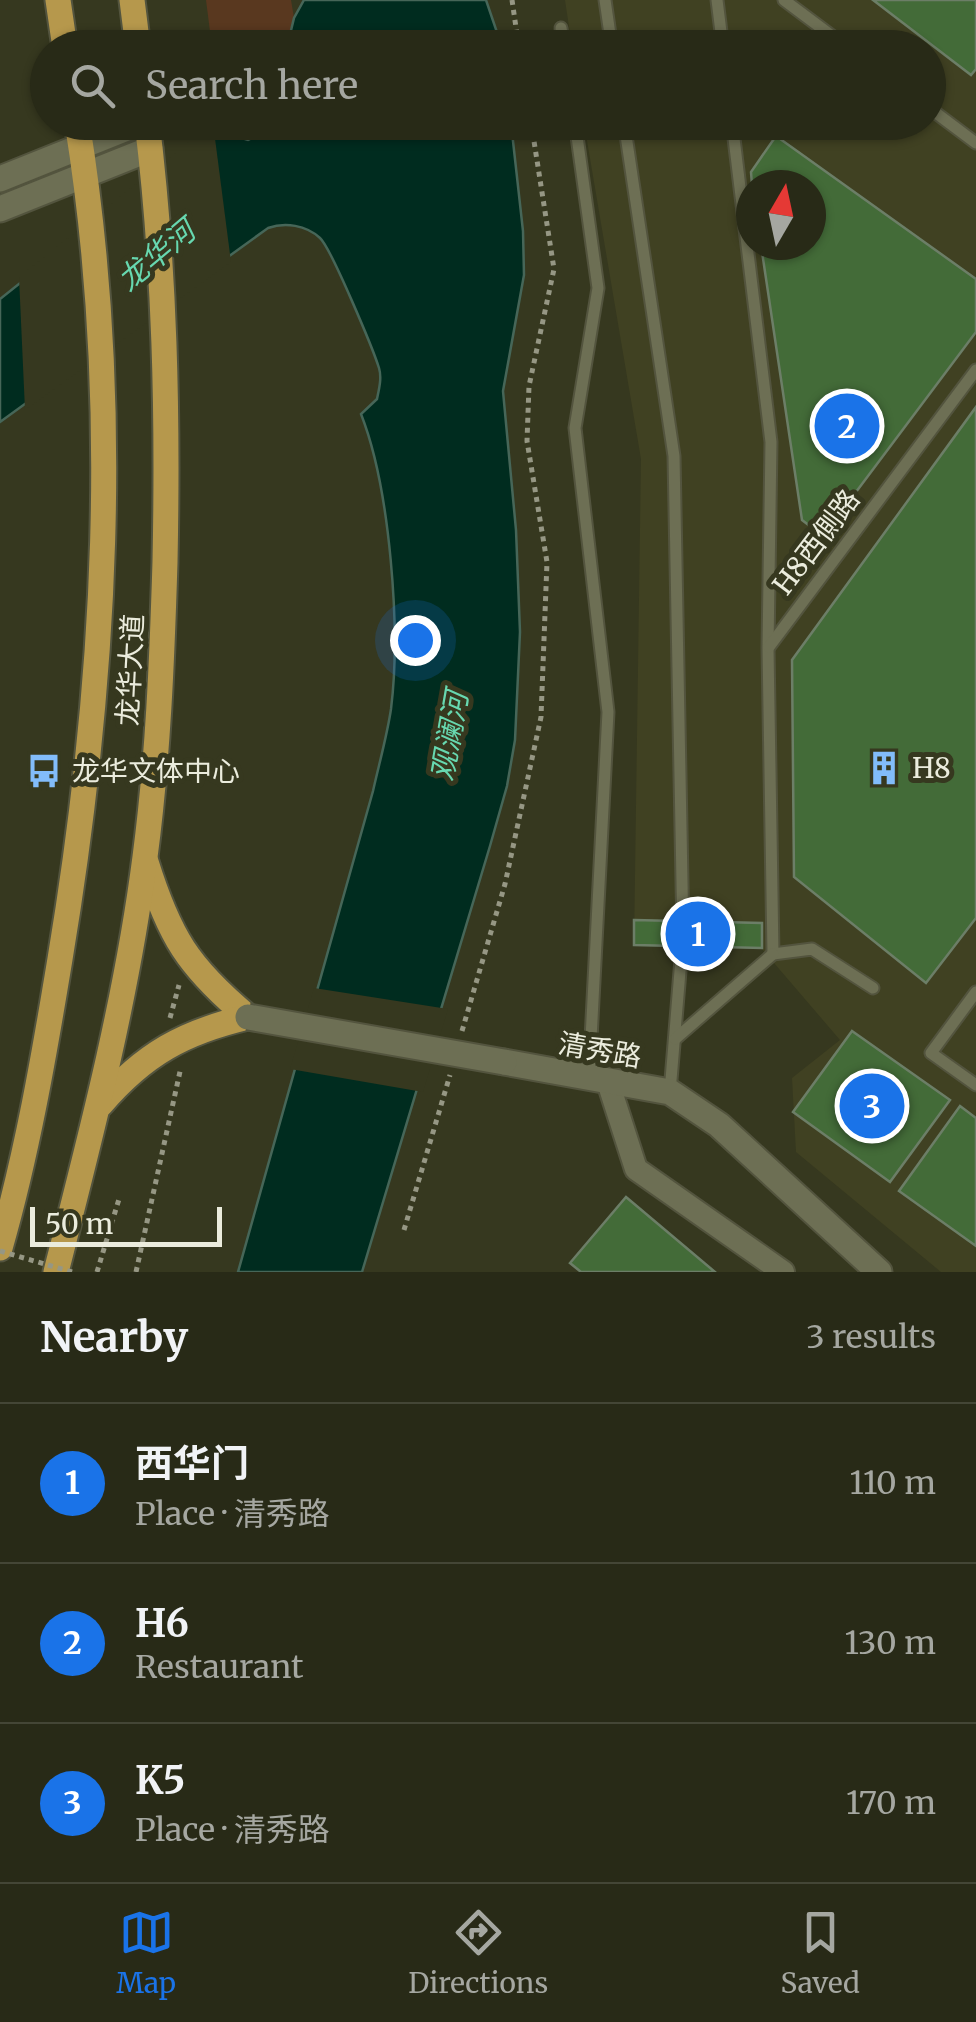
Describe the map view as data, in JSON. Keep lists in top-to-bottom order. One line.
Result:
{"streets":{"main road":["龙华大道"],"street":["清秀路"],"lane":["H8西側路"]},"water":["龙华河","观澜河"],"places":{"building":["H8"],"bus stop":["龙华文体中心"]},"scale_bar":"50 m","north":"top","page":{"search":"Search here","pins":["2","1","3"],"scale":"50 m","heading":["Nearby","3 results"],"list":[{"mark":"1","name":"西华门","note":"Place · 清秀路","value":"110 m"},{"mark":"2","name":"H6","note":"Restaurant","value":"130 m"},{"mark":"3","name":"K5","note":"Place · 清秀路","value":"170 m"}],"nav":["Map","Directions","Saved"]}}
